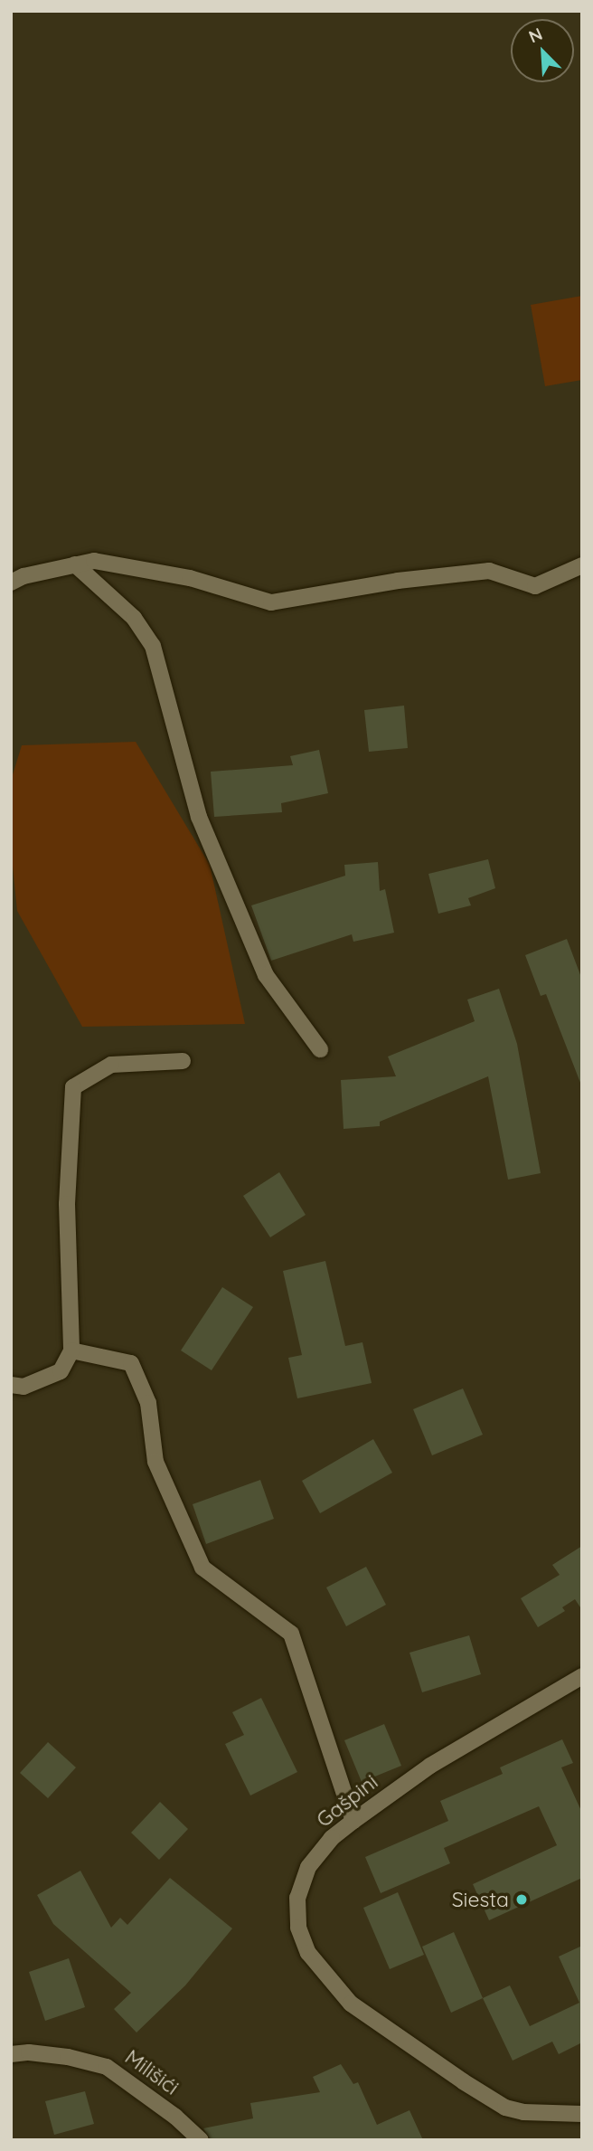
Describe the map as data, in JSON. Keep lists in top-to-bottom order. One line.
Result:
{"streets":{"street":["Gašpini","Milišići"]},"places":["Siesta"],"north":"top left"}
